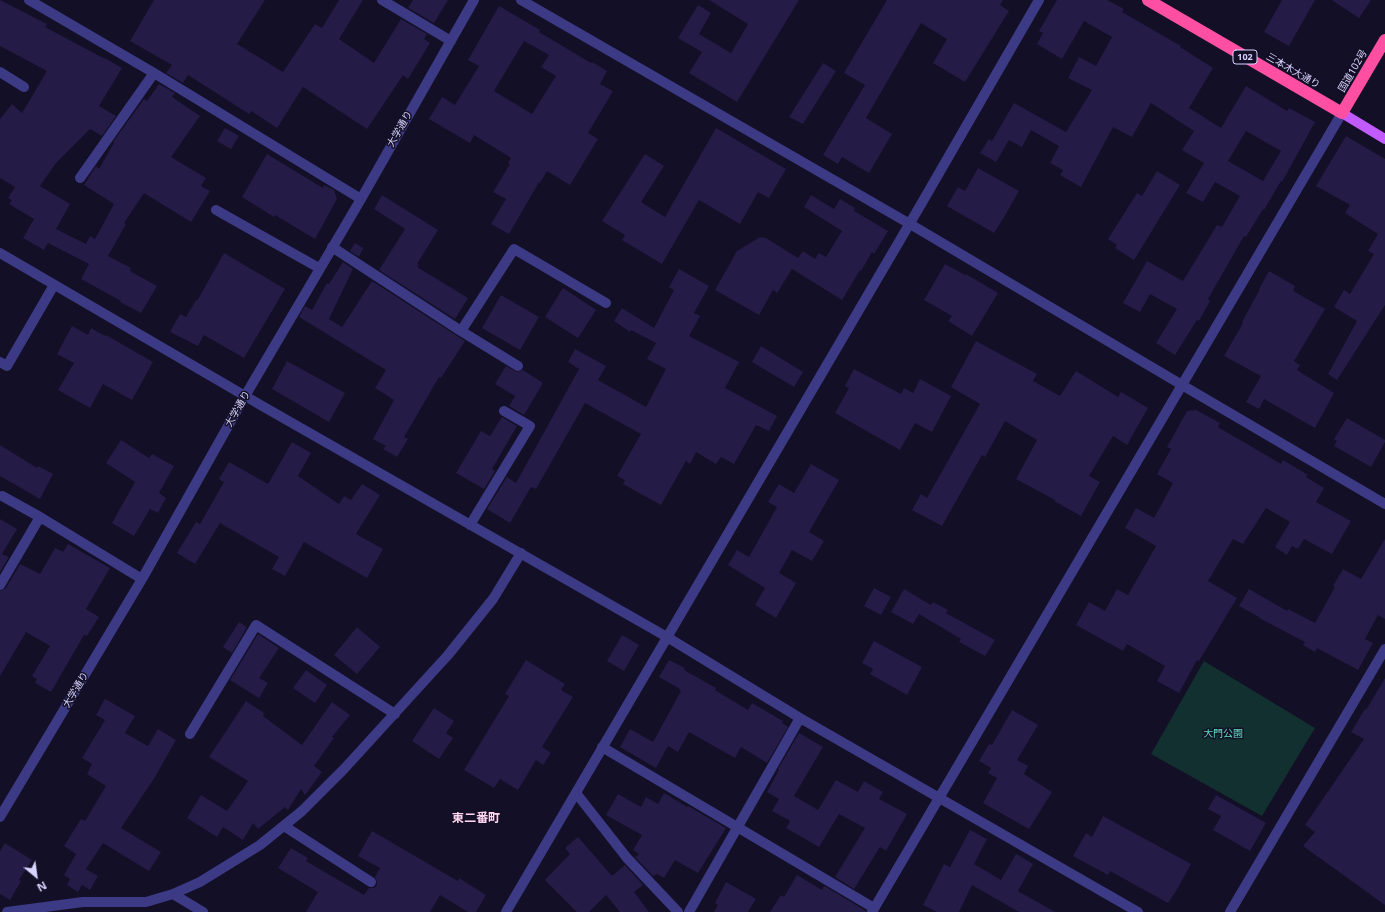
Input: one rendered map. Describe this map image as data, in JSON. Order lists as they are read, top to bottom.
{
  "streets": {
    "highway": ["102", "三本木大通り", "国道102号"],
    "street": ["大学通り"]
  },
  "crossings": [
    ["三本木大通り", "国道102号"]
  ],
  "districts": ["東二番町"],
  "parks": ["大門公園"],
  "north": "bottom right"
}
